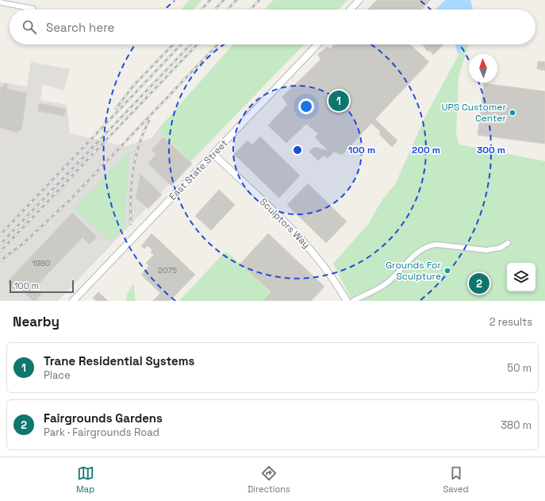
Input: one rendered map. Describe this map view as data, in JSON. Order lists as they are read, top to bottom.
{
  "streets": {
    "street": ["East State Street", "Sculptors Way"]
  },
  "crossings": [
    ["East State Street", "Sculptors Way"]
  ],
  "places": ["UPS Customer Center", "Grounds For Sculpture"],
  "house_numbers": ["1980", "2075"],
  "scale_bar": "100 m",
  "north": "top",
  "page": {
    "search": "Search here",
    "pins": ["1", "2"],
    "scale": "100 m",
    "heading": ["Nearby", "2 results"],
    "list": [
      {
        "mark": "1",
        "name": "Trane Residential Systems",
        "note": "Place",
        "value": "50 m"
      },
      {
        "mark": "2",
        "name": "Fairgrounds Gardens",
        "note": "Park · Fairgrounds Road",
        "value": "380 m"
      }
    ],
    "nav": ["Map", "Directions", "Saved"]
  },
  "rings": ["100 m", "200 m", "300 m"]
}
